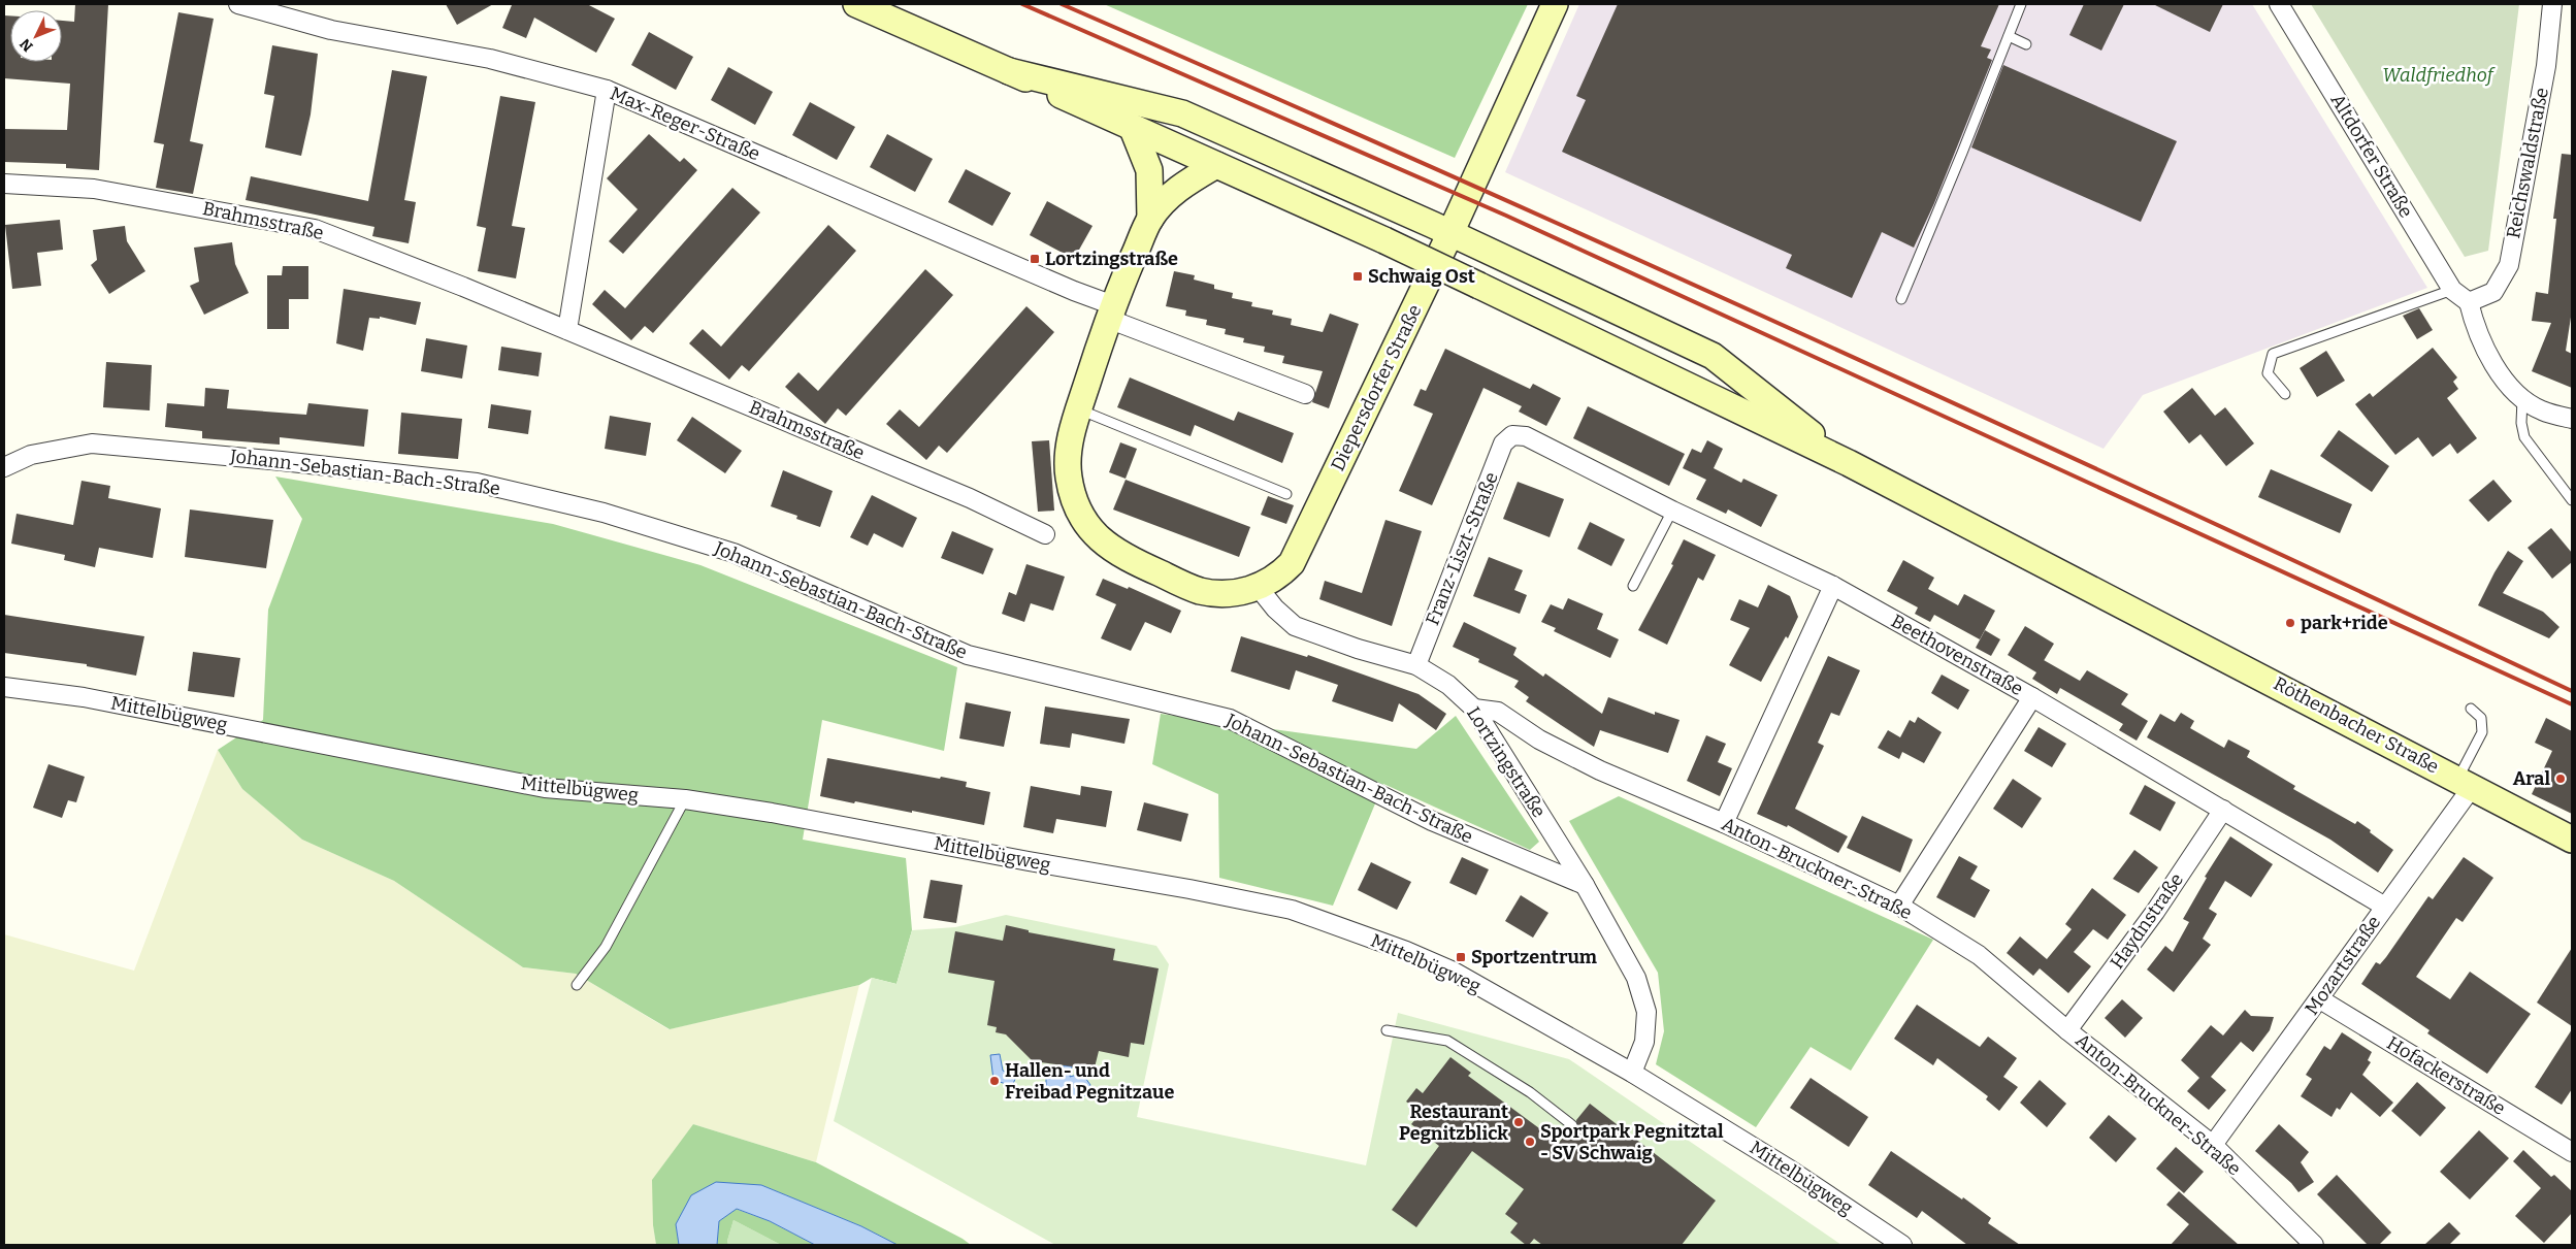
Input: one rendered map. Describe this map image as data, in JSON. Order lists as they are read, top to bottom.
{
  "streets": {
    "main road": ["Diepersdorfer Straße", "Röthenbacher Straße"],
    "street": [
      "Max-Reger-Straße",
      "Altdorfer Straße",
      "Reichswaldstraße",
      "Brahmsstraße",
      "Johann-Sebastian-Bach-Straße",
      "Franz-Liszt-Straße",
      "Beethovenstraße",
      "Mittelbügweg",
      "Lortzingstraße",
      "Anton-Bruckner-Straße",
      "Haydnstraße",
      "Mozartstraße",
      "Hofackerstraße"
    ]
  },
  "crossings": [
    ["Altdorfer Straße", "Reichswaldstraße"],
    ["Diepersdorfer Straße", "Lortzingstraße"],
    ["Johann-Sebastian-Bach-Straße", "Lortzingstraße"],
    ["Franz-Liszt-Straße", "Beethovenstraße"],
    ["Franz-Liszt-Straße", "Lortzingstraße"],
    ["Beethovenstraße", "Haydnstraße"],
    ["Beethovenstraße", "Mozartstraße"],
    ["Mittelbügweg", "Lortzingstraße"],
    ["Röthenbacher Straße", "Mozartstraße"],
    ["Lortzingstraße", "Anton-Bruckner-Straße"],
    ["Anton-Bruckner-Straße", "Haydnstraße"],
    ["Anton-Bruckner-Straße", "Mozartstraße"],
    ["Mozartstraße", "Hofackerstraße"]
  ],
  "parks": ["Waldfriedhof"],
  "places": {
    "transit": ["Lortzingstraße", "Schwaig Ost", "Sportzentrum"],
    "other": [
      "park+ride",
      "Aral",
      "Hallen- und Freibad Pegnitzaue",
      "Restaurant Pegnitzblick",
      "Sportpark Pegnitztal - SV Schwaig"
    ]
  },
  "north": "bottom left"
}
